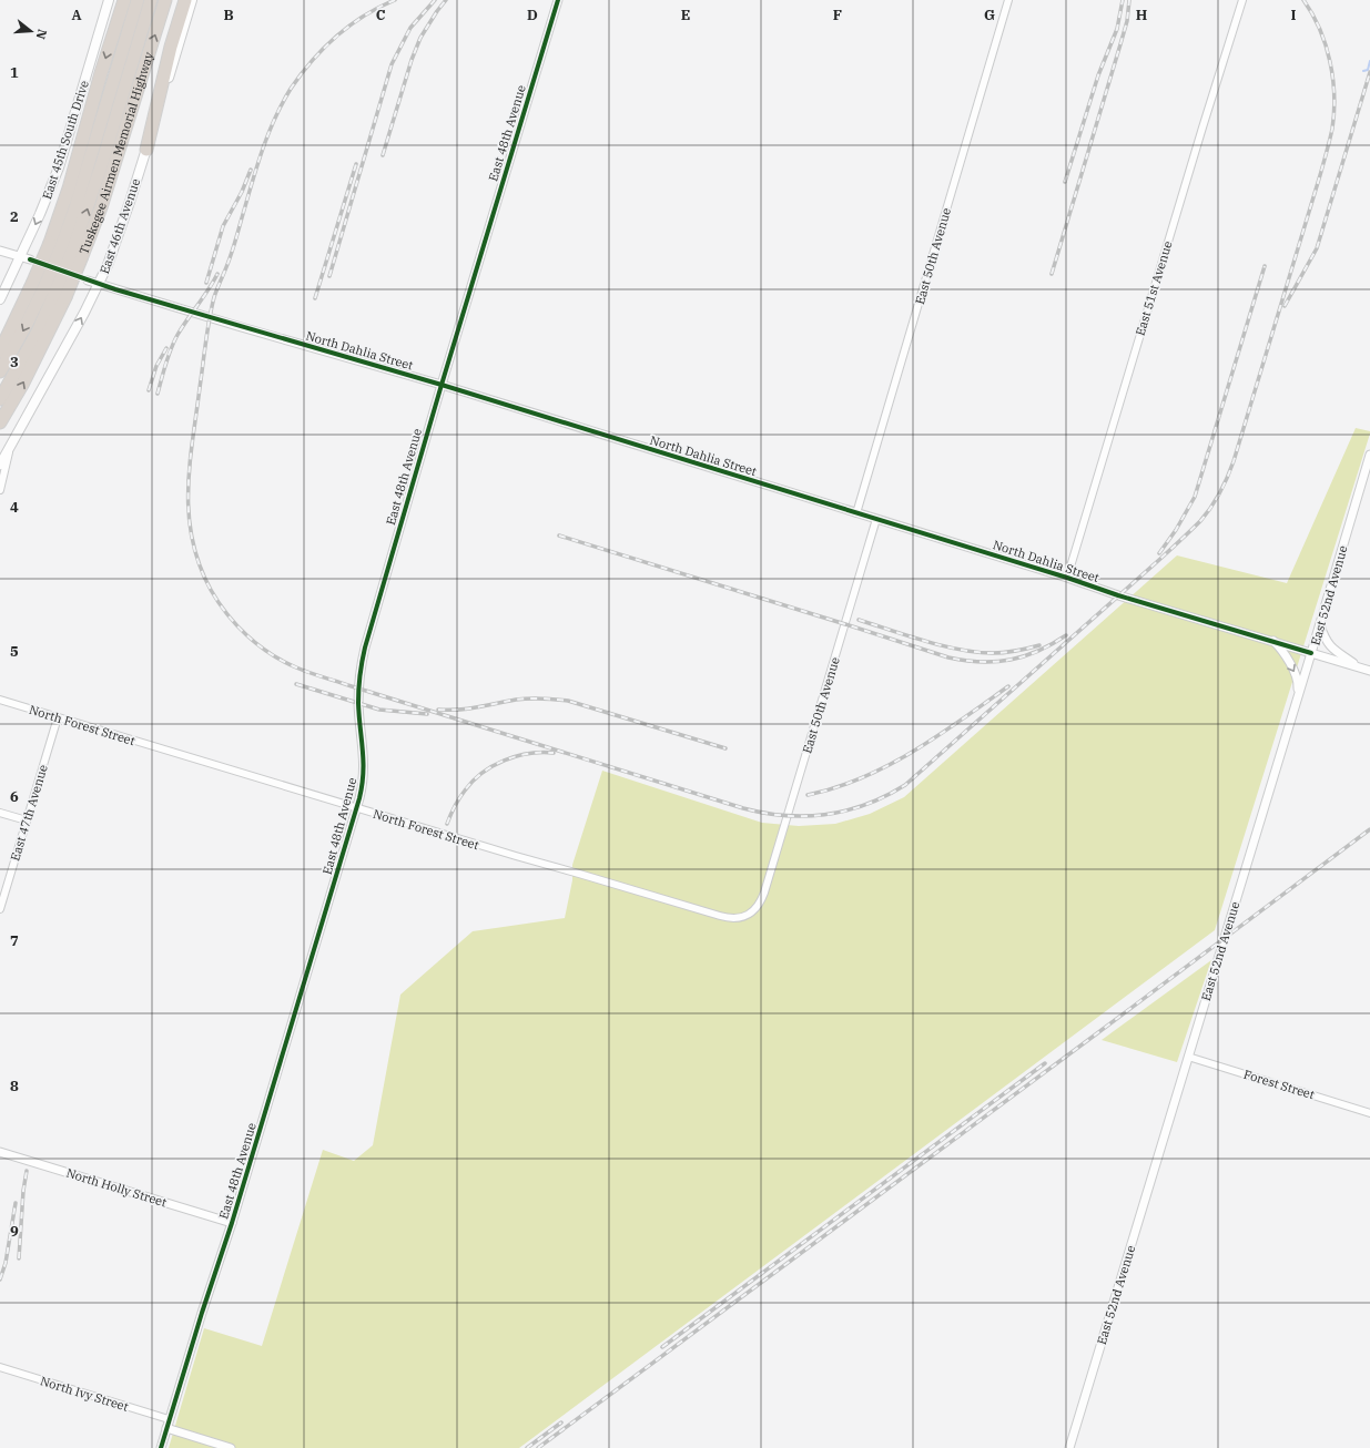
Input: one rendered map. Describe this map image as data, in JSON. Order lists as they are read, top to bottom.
{
  "streets": {
    "highway": ["Tuskegee Airmen Memorial Highway"],
    "main road": ["East 45th South Drive", "East 46th Avenue"],
    "street": [
      "East 48th Avenue",
      "East 50th Avenue",
      "East 51st Avenue",
      "North Dahlia Street",
      "East 52nd Avenue",
      "North Forest Street",
      "East 47th Avenue",
      "Forest Street",
      "North Holly Street",
      "North Ivy Street"
    ]
  },
  "crossings": [
    ["East 48th Avenue", "North Dahlia Street"],
    ["East 48th Avenue", "North Forest Street"],
    ["East 48th Avenue", "North Holly Street"],
    ["East 48th Avenue", "North Ivy Street"],
    ["East 46th Avenue", "North Dahlia Street"],
    ["East 50th Avenue", "North Dahlia Street"],
    ["East 50th Avenue", "North Forest Street"],
    ["East 51st Avenue", "North Dahlia Street"],
    ["North Dahlia Street", "East 52nd Avenue"],
    ["East 52nd Avenue", "Forest Street"],
    ["North Forest Street", "East 47th Avenue"]
  ],
  "one_way": ["East 45th South Drive", "East 46th Avenue"],
  "north": "right",
  "grid": {
    "columns": [
      "A",
      "B",
      "C",
      "D",
      "E",
      "F",
      "G",
      "H",
      "I"
    ],
    "rows": [
      "1",
      "2",
      "3",
      "4",
      "5",
      "6",
      "7",
      "8",
      "9"
    ]
  }
}
